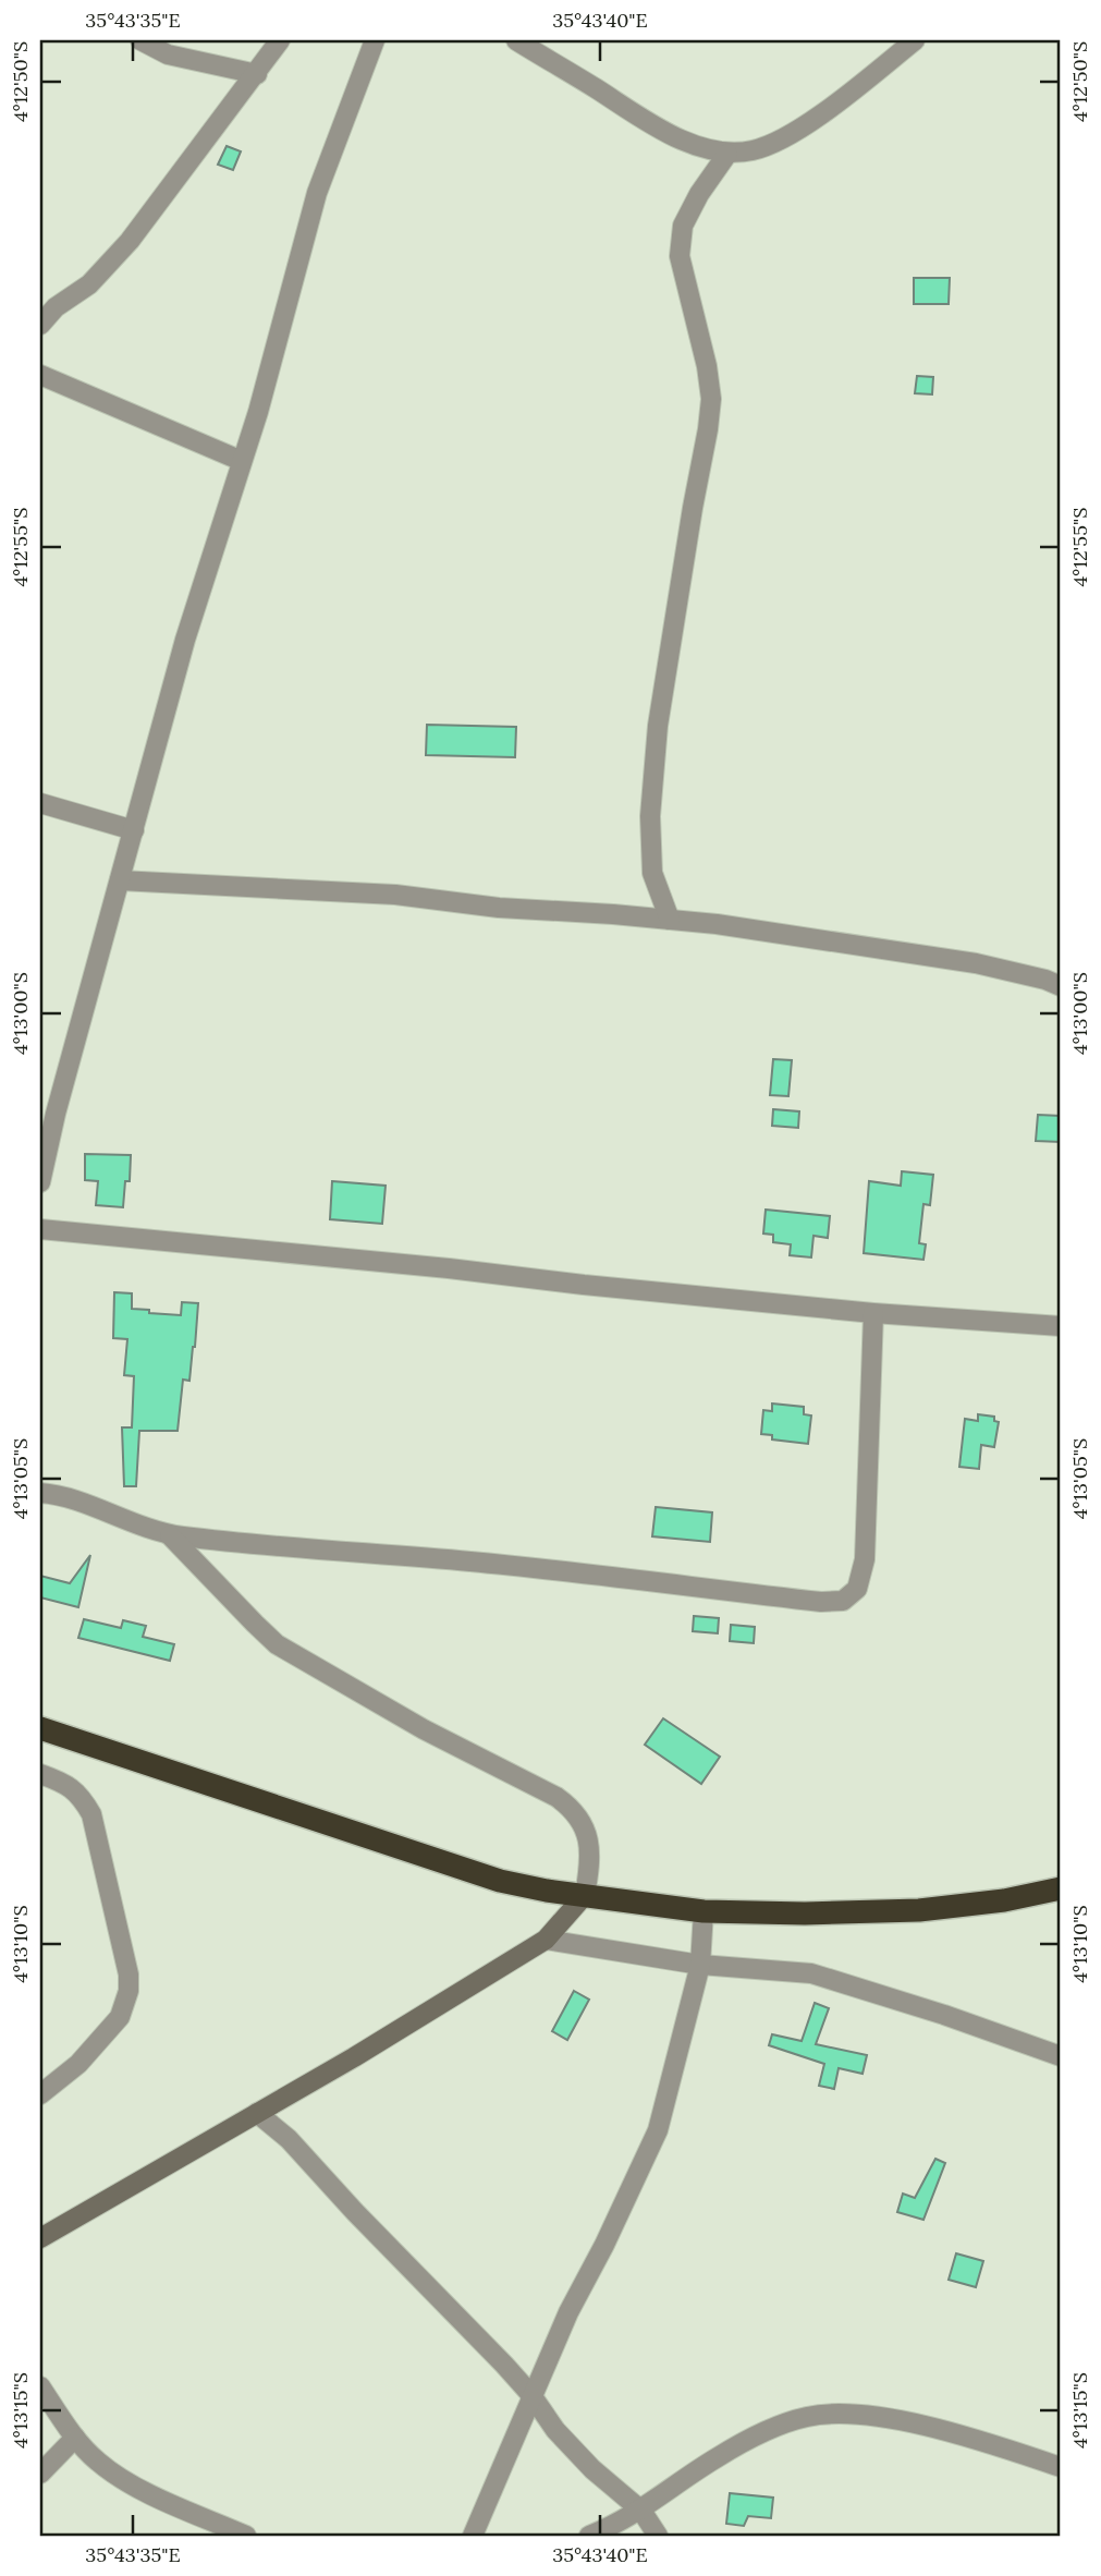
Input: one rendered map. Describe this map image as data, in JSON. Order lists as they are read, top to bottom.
{
  "coordinates": [
    "35°43'35\"E",
    "35°43'40\"E",
    "4°12'50\"S",
    "4°12'55\"S",
    "4°13'00\"S",
    "4°13'05\"S",
    "4°13'10\"S",
    "4°13'15\"S"
  ]
}
